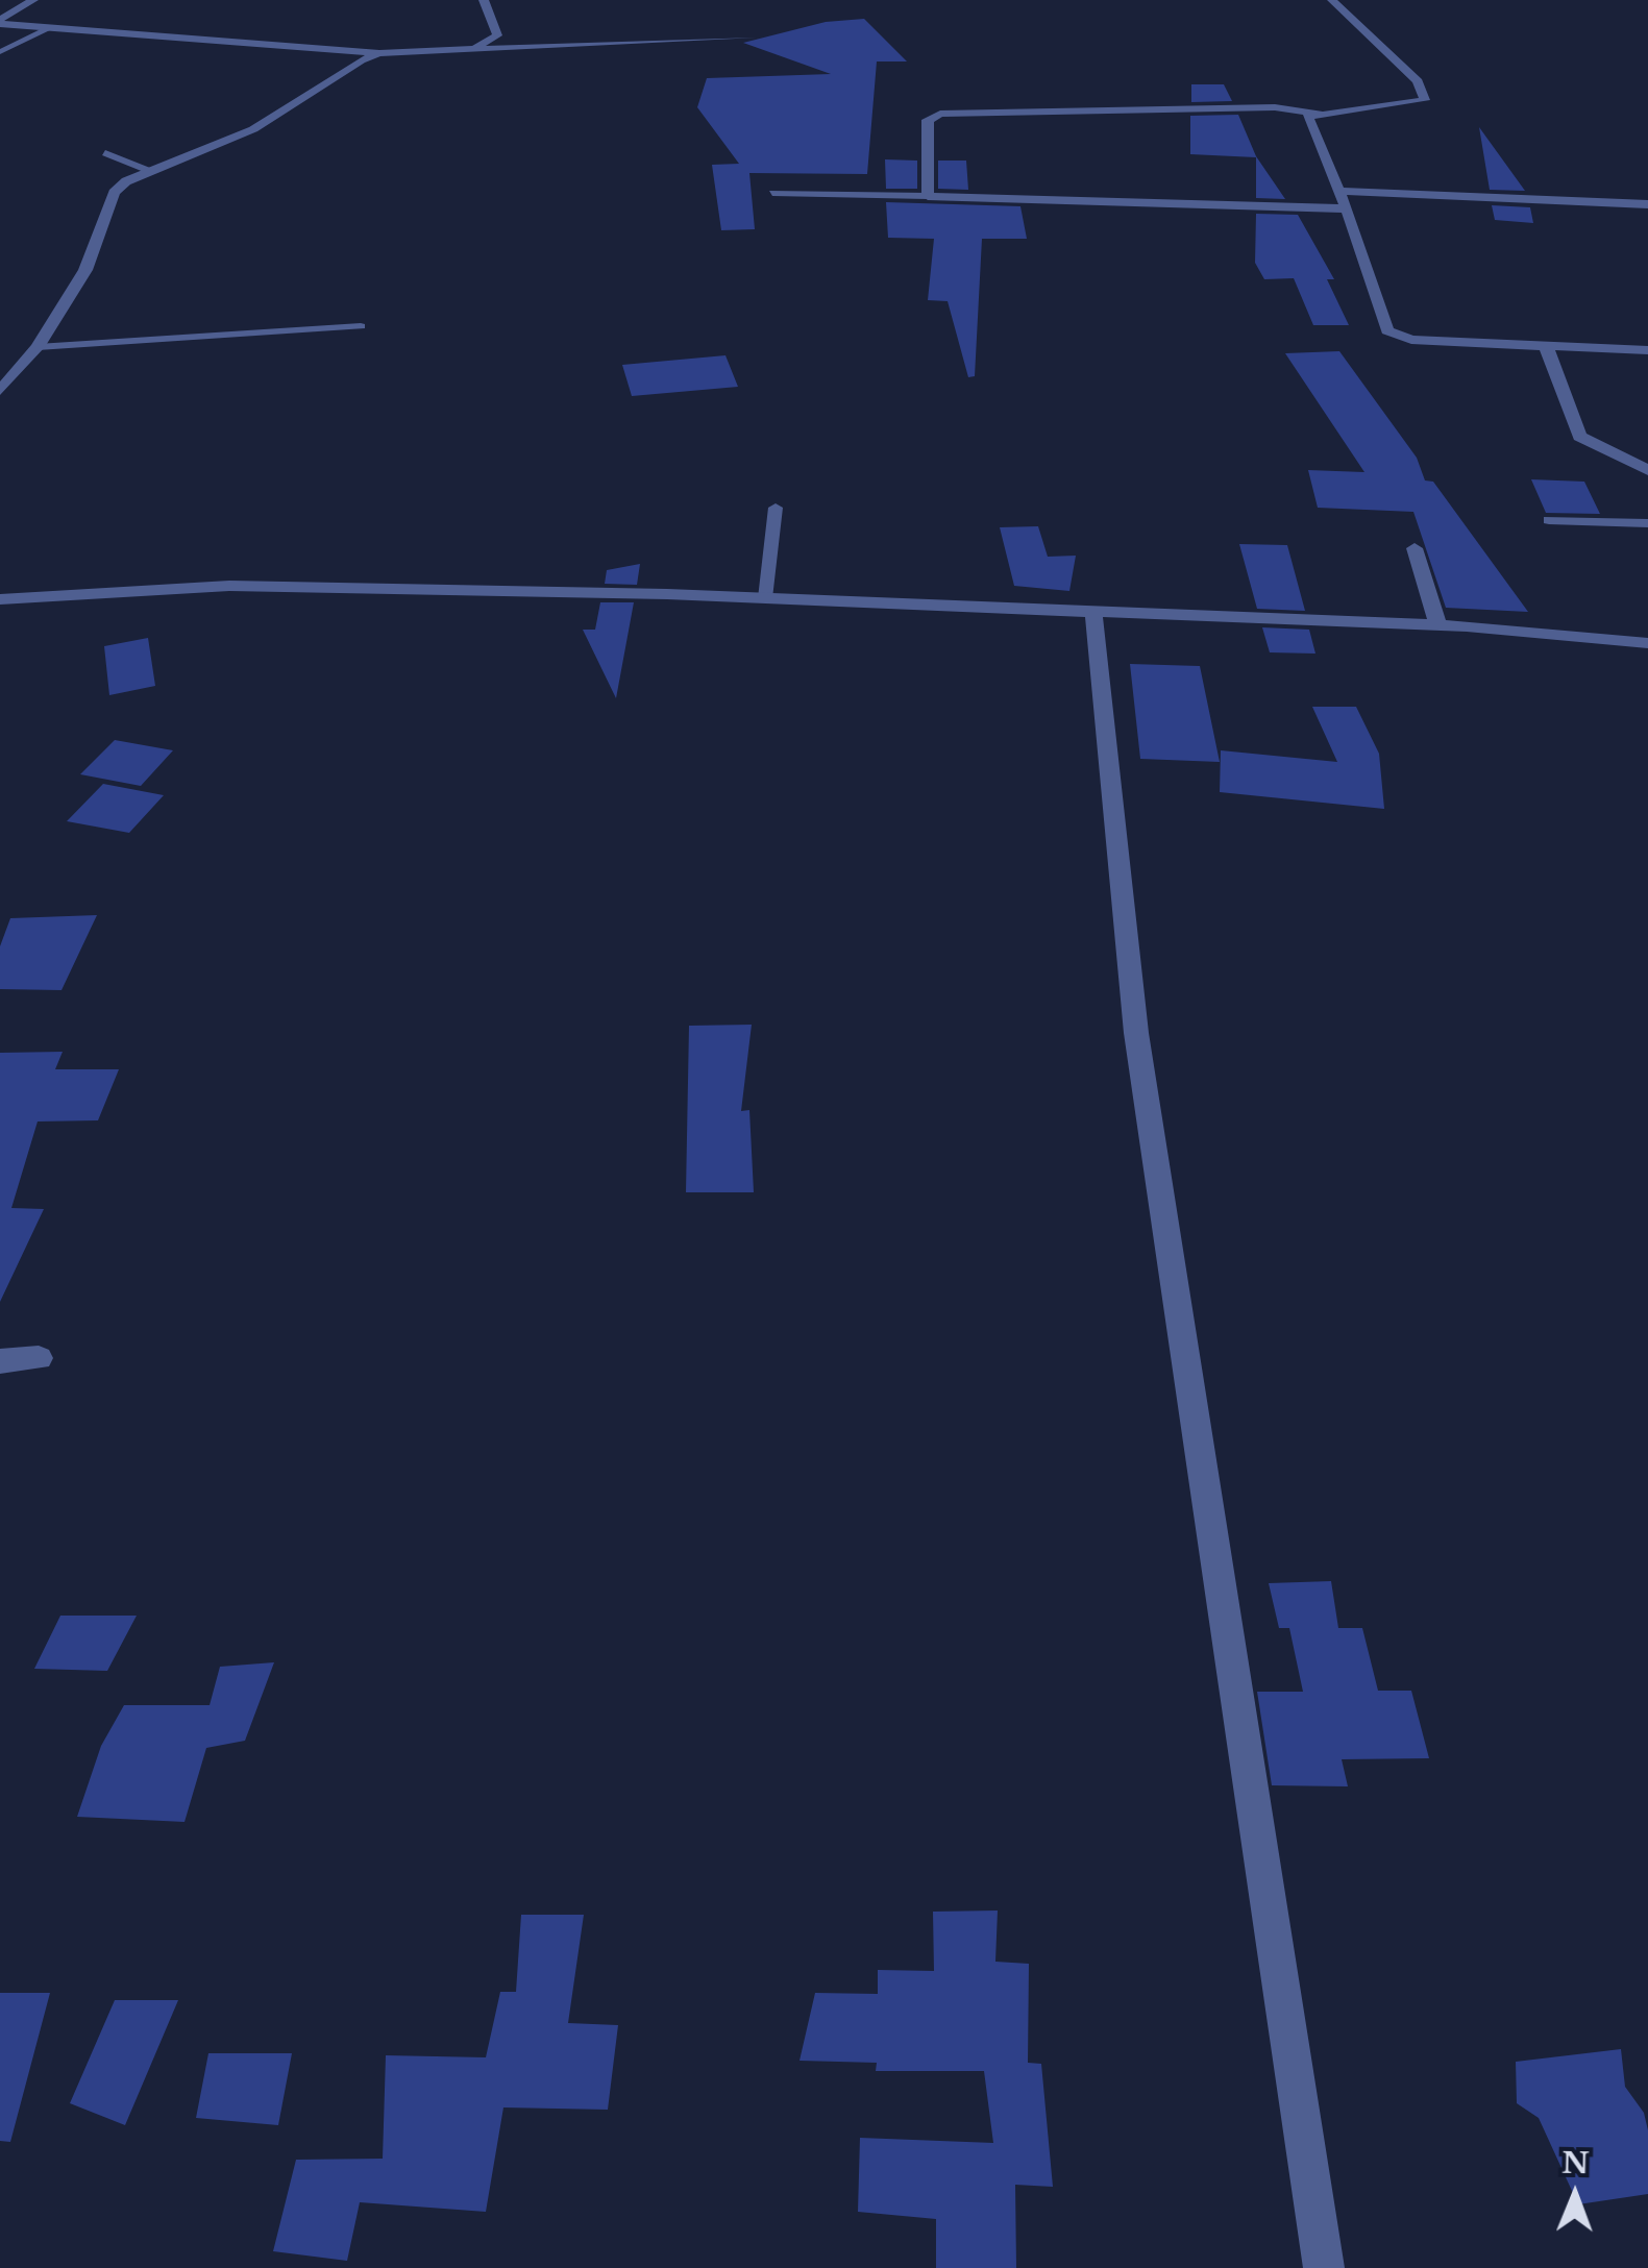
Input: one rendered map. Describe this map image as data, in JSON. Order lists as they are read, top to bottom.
{
  "north": "top"
}
